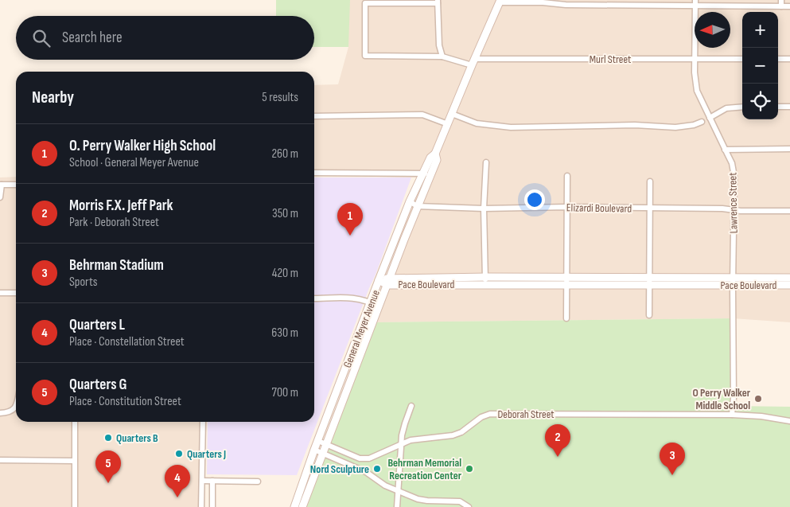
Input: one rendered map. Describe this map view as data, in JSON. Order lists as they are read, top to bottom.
{
  "streets": {
    "main road": ["Pace Boulevard", "General Meyer Avenue"],
    "street": [
      "Murl Street",
      "Lawrence Street",
      "Elizardi Boulevard",
      "Deborah Street"
    ]
  },
  "crossings": [
    ["Murl Street", "Lawrence Street"],
    ["Murl Street", "General Meyer Avenue"],
    ["Lawrence Street", "Elizardi Boulevard"],
    ["Lawrence Street", "Pace Boulevard"],
    ["Lawrence Street", "Deborah Street"],
    ["Elizardi Boulevard", "General Meyer Avenue"],
    ["Pace Boulevard", "General Meyer Avenue"],
    ["General Meyer Avenue", "Deborah Street"]
  ],
  "places": [
    "O Perry Walker Middle School",
    "Quarters B",
    "Quarters J",
    "Nord Sculpture",
    "Behrman Memorial Recreation Center"
  ],
  "north": "left",
  "page": {
    "map_buttons": ["+", "−"],
    "search": "Search here",
    "heading": ["Nearby", "5 results"],
    "list": [
      {
        "mark": "1",
        "name": "O. Perry Walker High School",
        "note": "School · General Meyer Avenue",
        "value": "260 m"
      },
      {
        "mark": "2",
        "name": "Morris F.X. Jeff Park",
        "note": "Park · Deborah Street",
        "value": "350 m"
      },
      {
        "mark": "3",
        "name": "Behrman Stadium",
        "note": "Sports",
        "value": "420 m"
      },
      {
        "mark": "4",
        "name": "Quarters L",
        "note": "Place · Constellation Street",
        "value": "630 m"
      },
      {
        "mark": "5",
        "name": "Quarters G",
        "note": "Place · Constitution Street",
        "value": "700 m"
      }
    ],
    "pins": [
      "1",
      "2",
      "3",
      "5",
      "4"
    ]
  }
}
